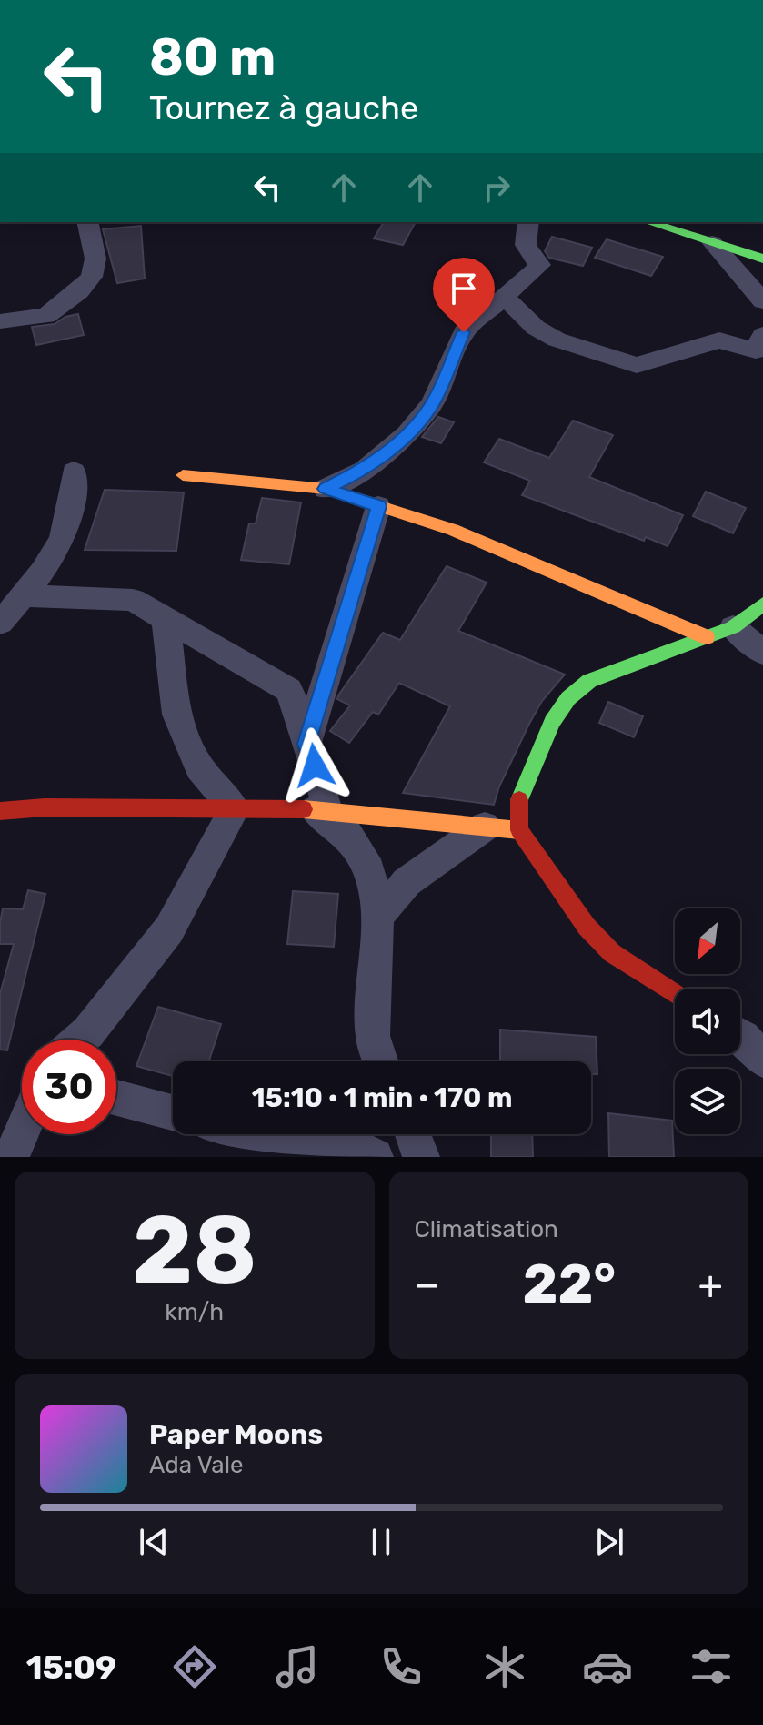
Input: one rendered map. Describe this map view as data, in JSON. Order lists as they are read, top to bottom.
{
  "north": "bottom left",
  "page": {
    "turn": ["80 m", "Tournez à gauche"],
    "limit": "30",
    "trip": "15:10 · 1 min · 170 m",
    "tile": [
      ["28", "km/h"],
      "Climatisation"
    ],
    "heat": ["−", "22°", "+"],
    "song": ["Paper Moons", "Ada Vale"],
    "tabs": "15:09"
  }
}
